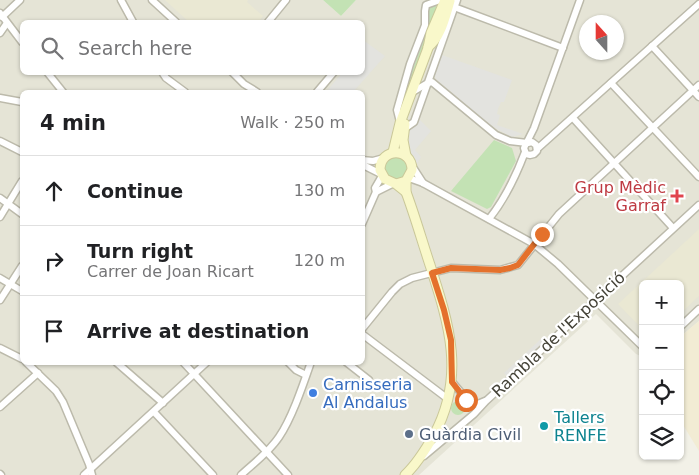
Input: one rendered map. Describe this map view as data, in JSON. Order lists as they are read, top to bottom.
{
  "streets": {
    "street": ["Rambla de l'Exposició"]
  },
  "places": {
    "health": ["Grup Mèdic Garraf"],
    "other": ["Carnisseria Al Andalus", "Tallers RENFE", "Guàrdia Civil"]
  },
  "north": "top",
  "page": {
    "search": "Search here",
    "heading": ["4 min", "Walk · 250 m"],
    "list": [
      ["Continue", "130 m"],
      ["Turn right", "Carrer de Joan Ricart", "120 m"],
      "Arrive at destination"
    ],
    "map_buttons": ["+", "−"]
  }
}
